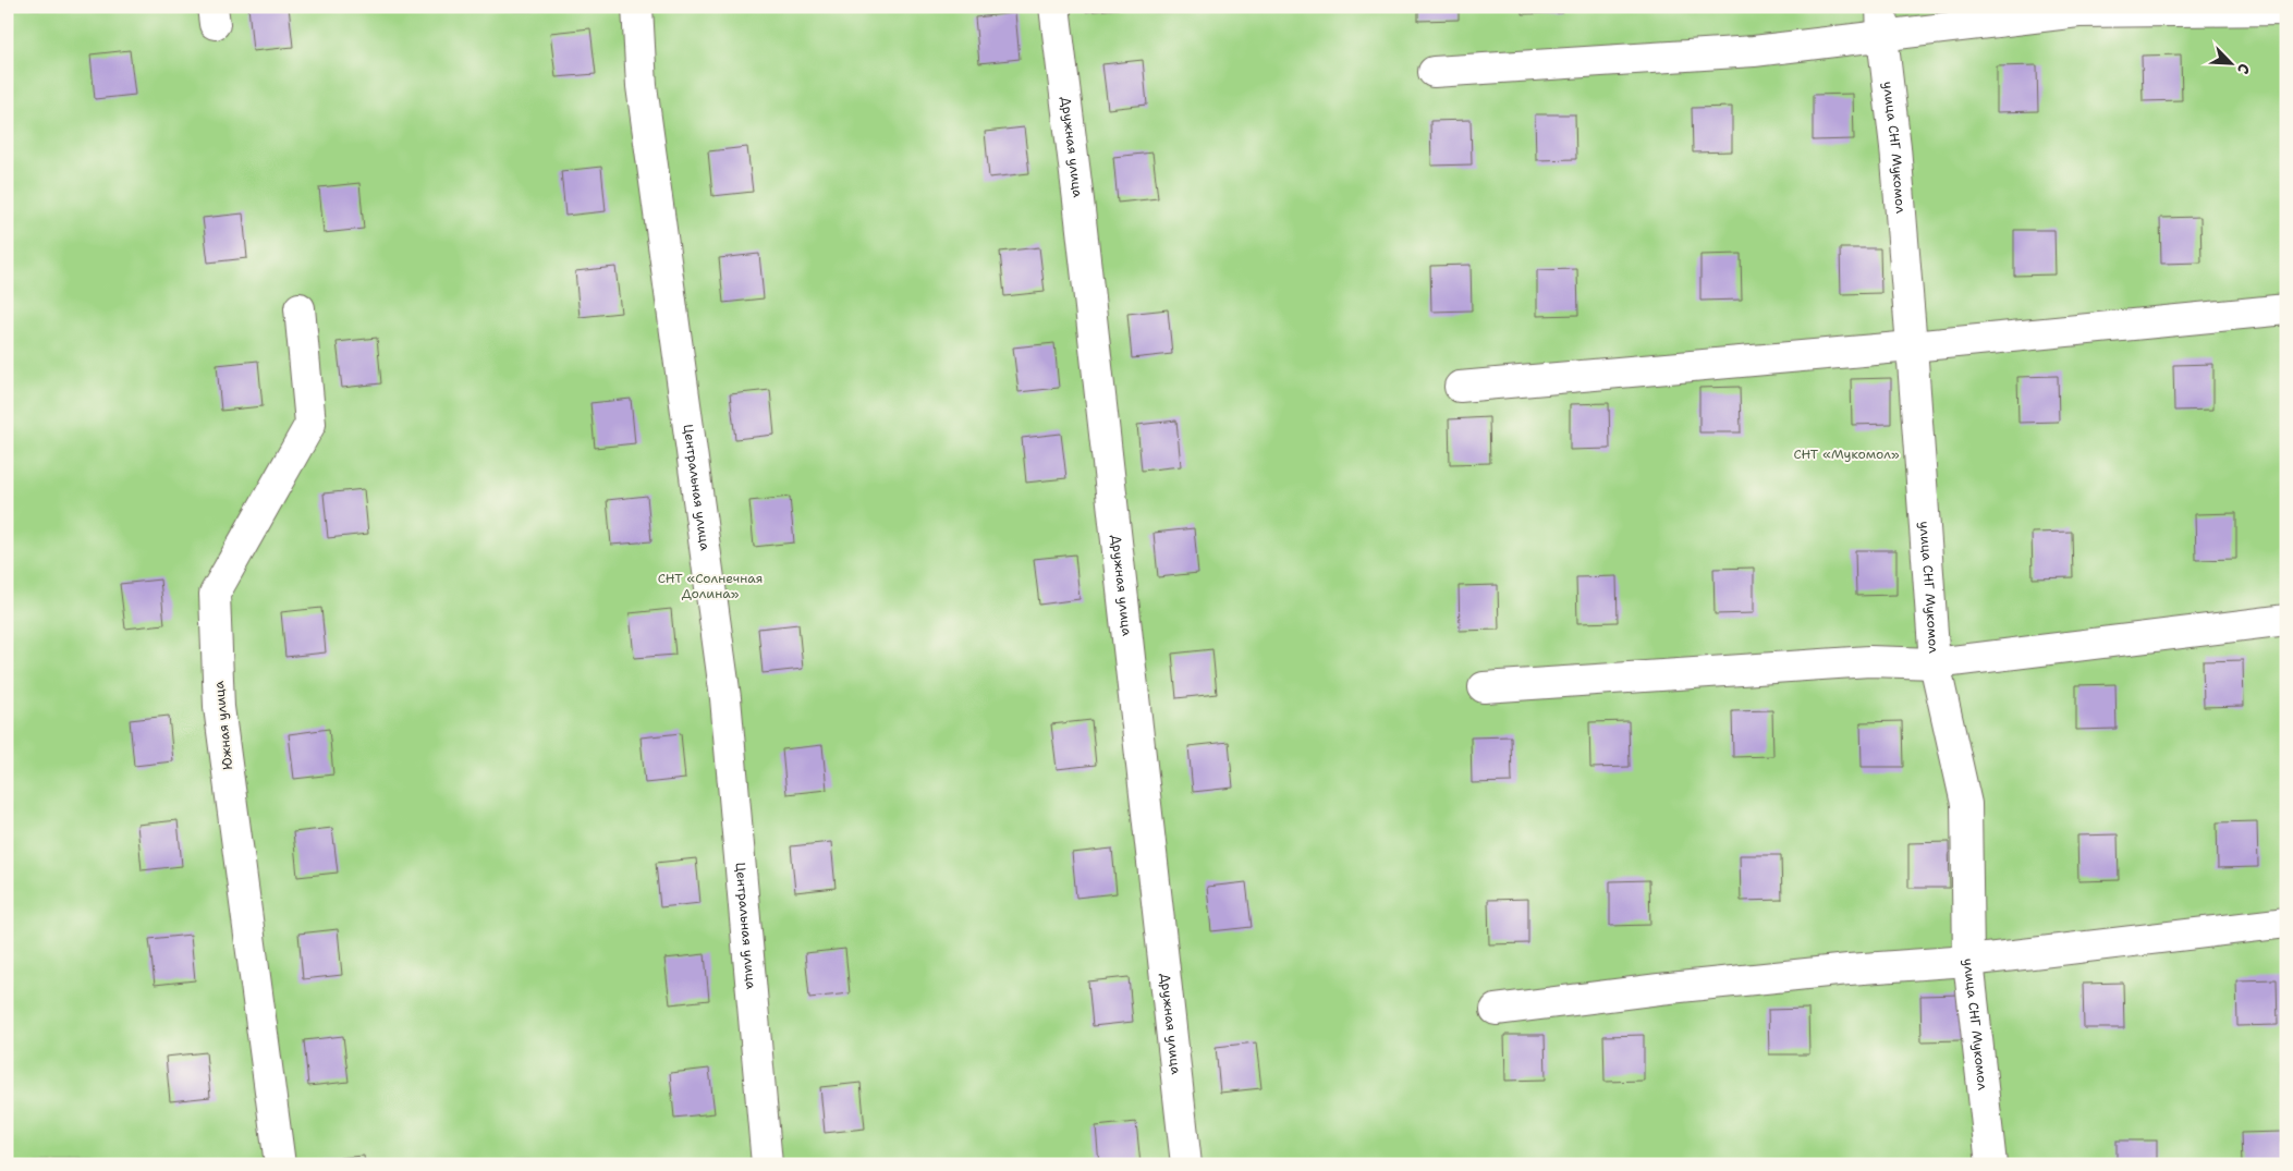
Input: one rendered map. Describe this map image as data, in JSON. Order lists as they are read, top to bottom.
{
  "streets": {
    "street": [
      "Дружная улица",
      "улица СНГ Мукомол",
      "Центральная улица",
      "Южная улица"
    ]
  },
  "parks": ["СНТ «Мукомол»", "СНТ «Солнечная Долина»"],
  "north": "bottom right"
}
